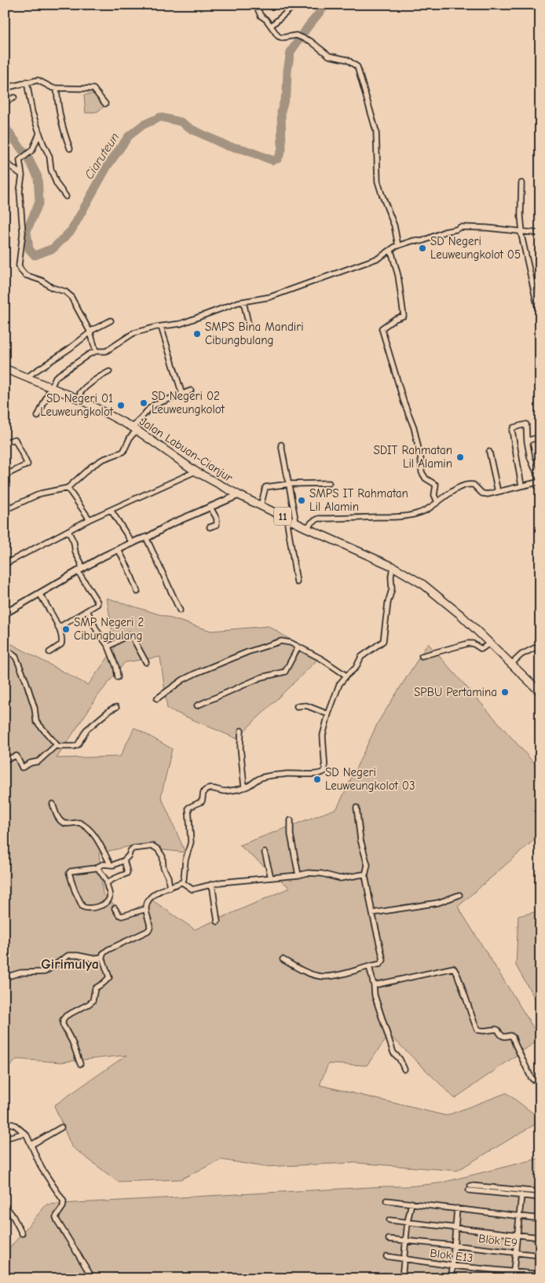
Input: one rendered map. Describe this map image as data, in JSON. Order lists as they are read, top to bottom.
{
  "streets": {
    "highway": ["Jalan Labuan-Cianjur", "11"],
    "street": ["Blok E9", "Blok E13"]
  },
  "districts": ["Girimulya"],
  "water": ["Ciaruteun"],
  "places": [
    "SD Negeri Leuweungkolot 05",
    "SMPS Bina Mandiri Cibungbulang",
    "SD Negeri 02 Leuweungkolot",
    "SD Negeri 01 Leuweungkolot",
    "SDIT Rahmatan Lil Alamin",
    "SMPS IT Rahmatan Lil Alamin",
    "SMP Negeri 2 Cibungbulang",
    "SPBU Pertamina",
    "SD Negeri Leuweungkolot 03"
  ]
}
